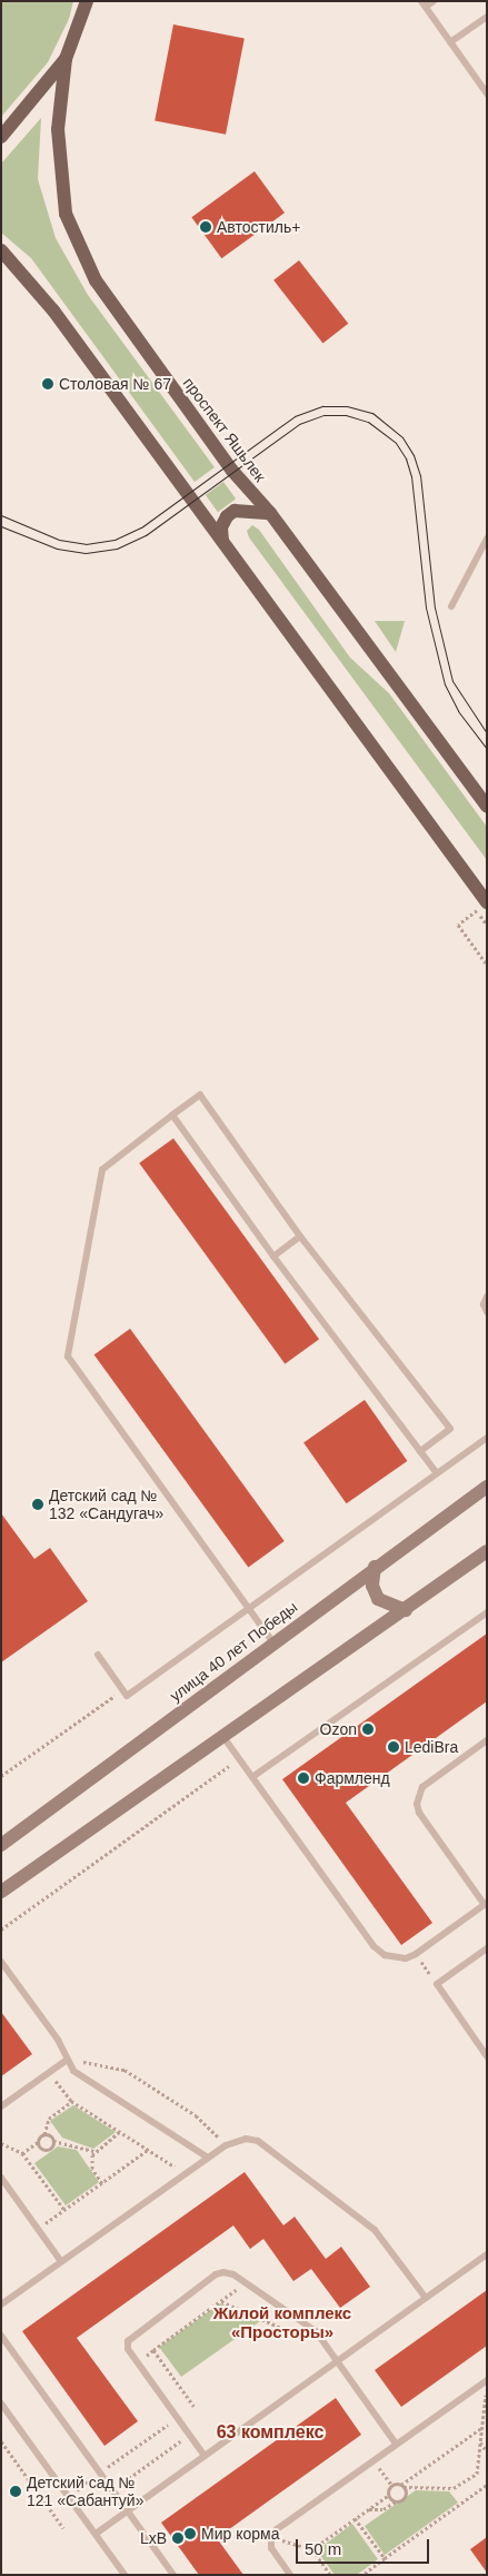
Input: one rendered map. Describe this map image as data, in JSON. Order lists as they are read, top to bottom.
{
  "streets": {
    "main road": ["проспект Яшьлек"],
    "street": ["улица 40 лет Победы"]
  },
  "districts": ["Жилой комплекс «Просторы»", "63 комплекс"],
  "places": [
    "Автостиль+",
    "Столовая № 67",
    "Детский сад № 132 «Сандугач»",
    "Ozon",
    "LediBra",
    "Фармленд",
    "Детский сад № 121 «Сабантуй»",
    "Мир корма",
    "LxB"
  ],
  "scale_bar": "50 m"
}
